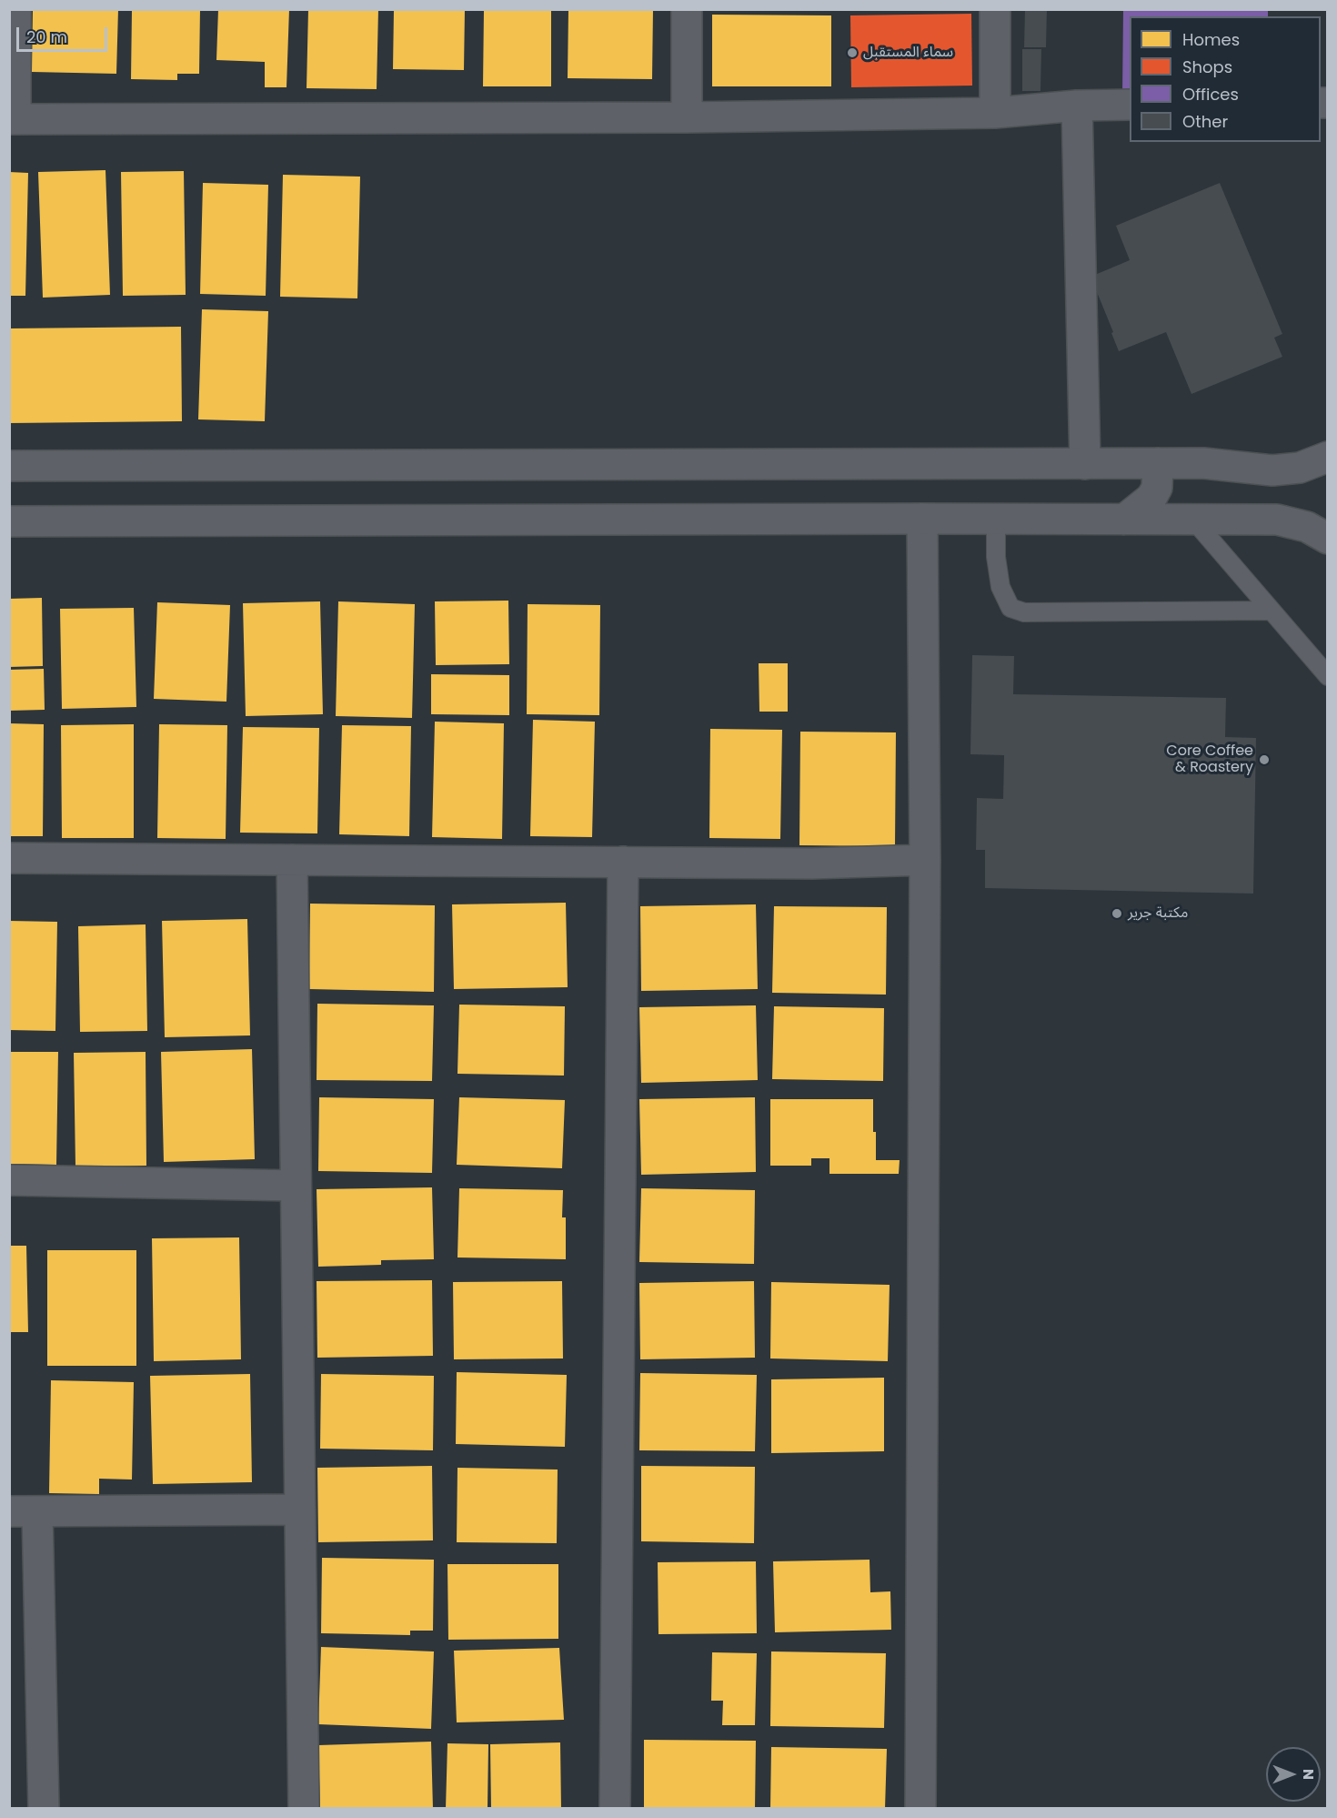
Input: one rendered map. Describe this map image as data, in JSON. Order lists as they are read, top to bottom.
{
  "places": ["سماء المستقبل", "Core Coffee & Roastery", "مكتبة جرير"],
  "legend": [
    "Homes",
    "Shops",
    "Offices",
    "Other"
  ],
  "scale_bar": "20 m",
  "north": "right"
}
